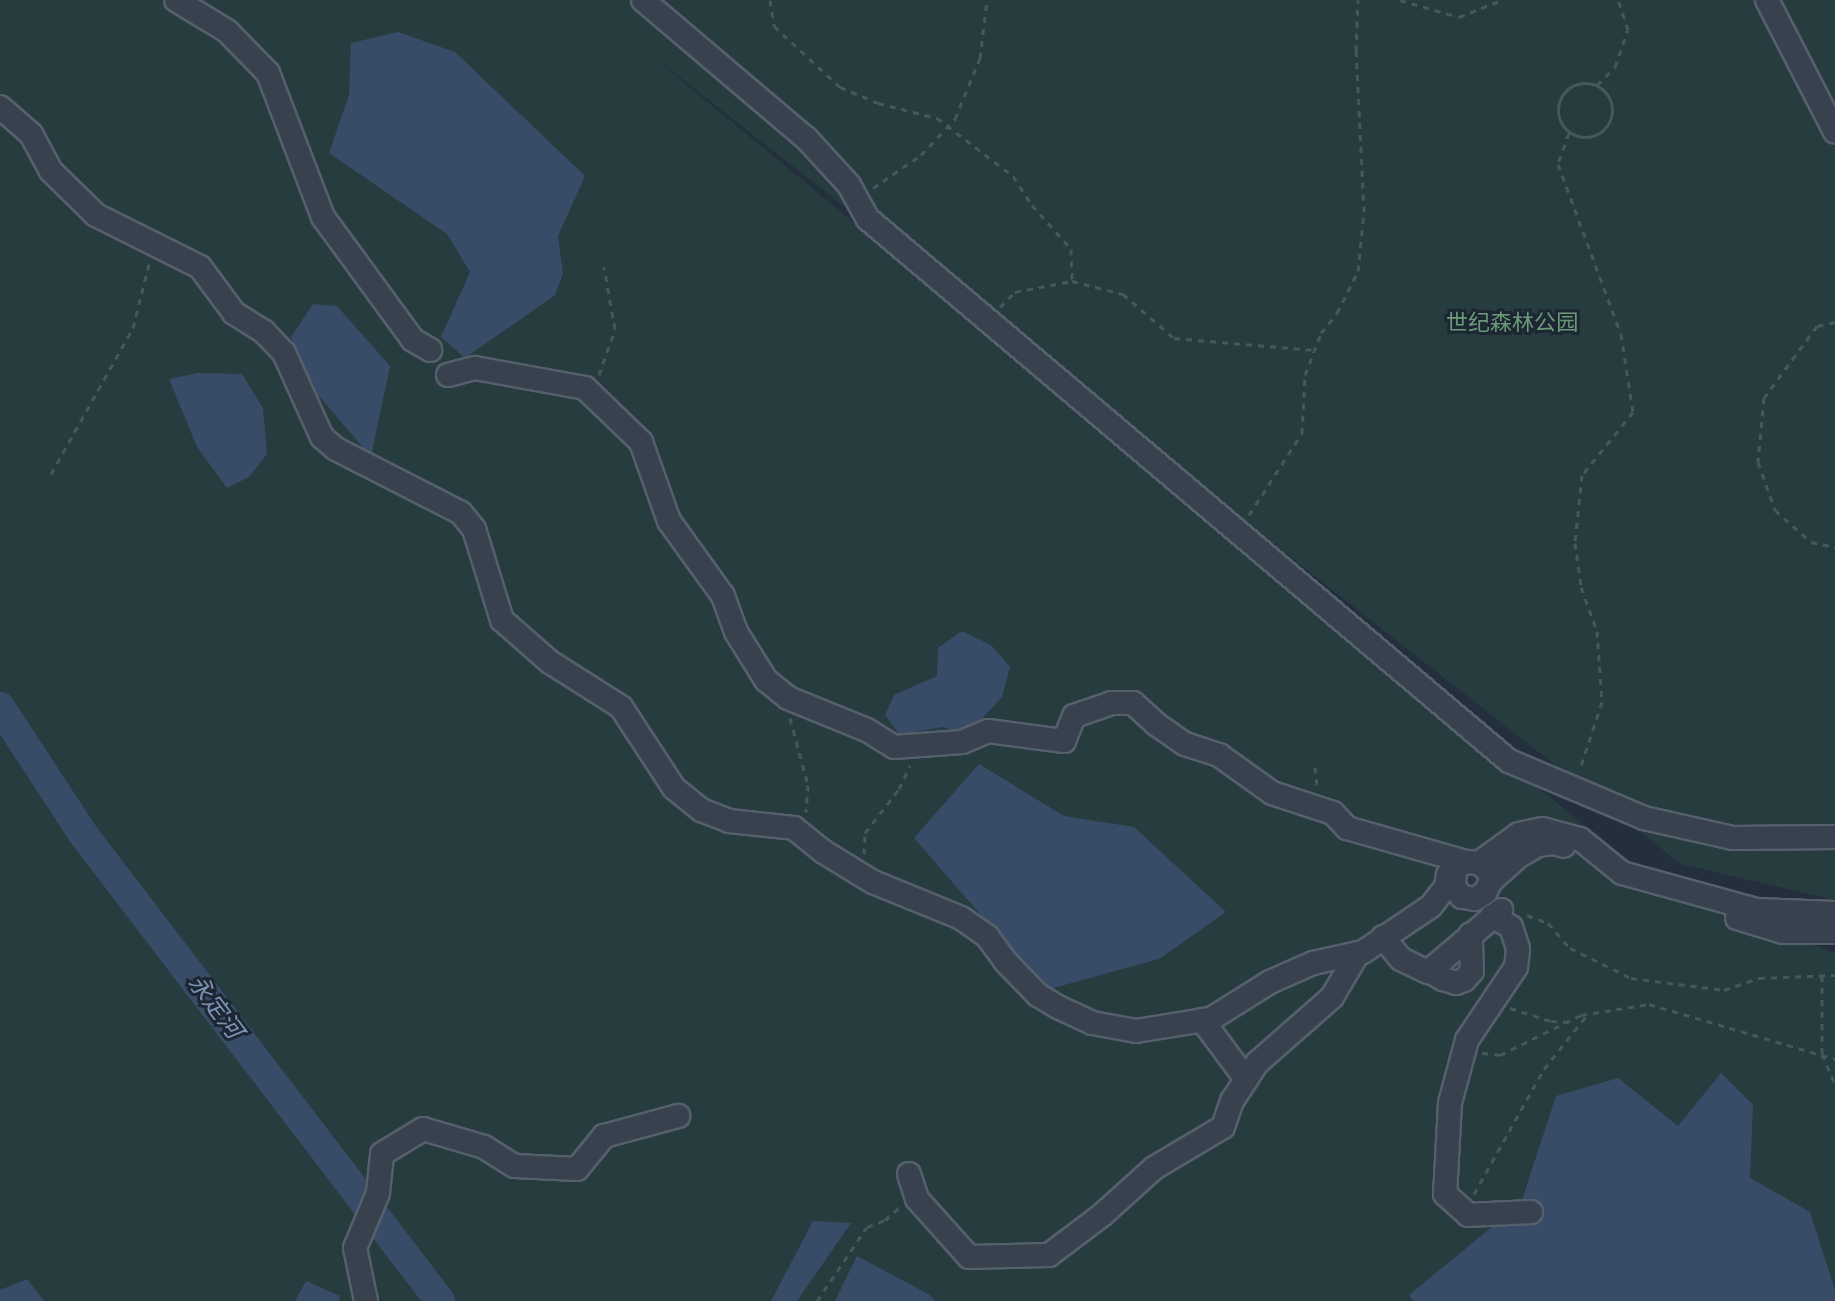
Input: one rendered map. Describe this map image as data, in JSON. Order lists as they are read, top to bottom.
{
  "water": ["永定河"],
  "parks": ["世纪森林公园"]
}
